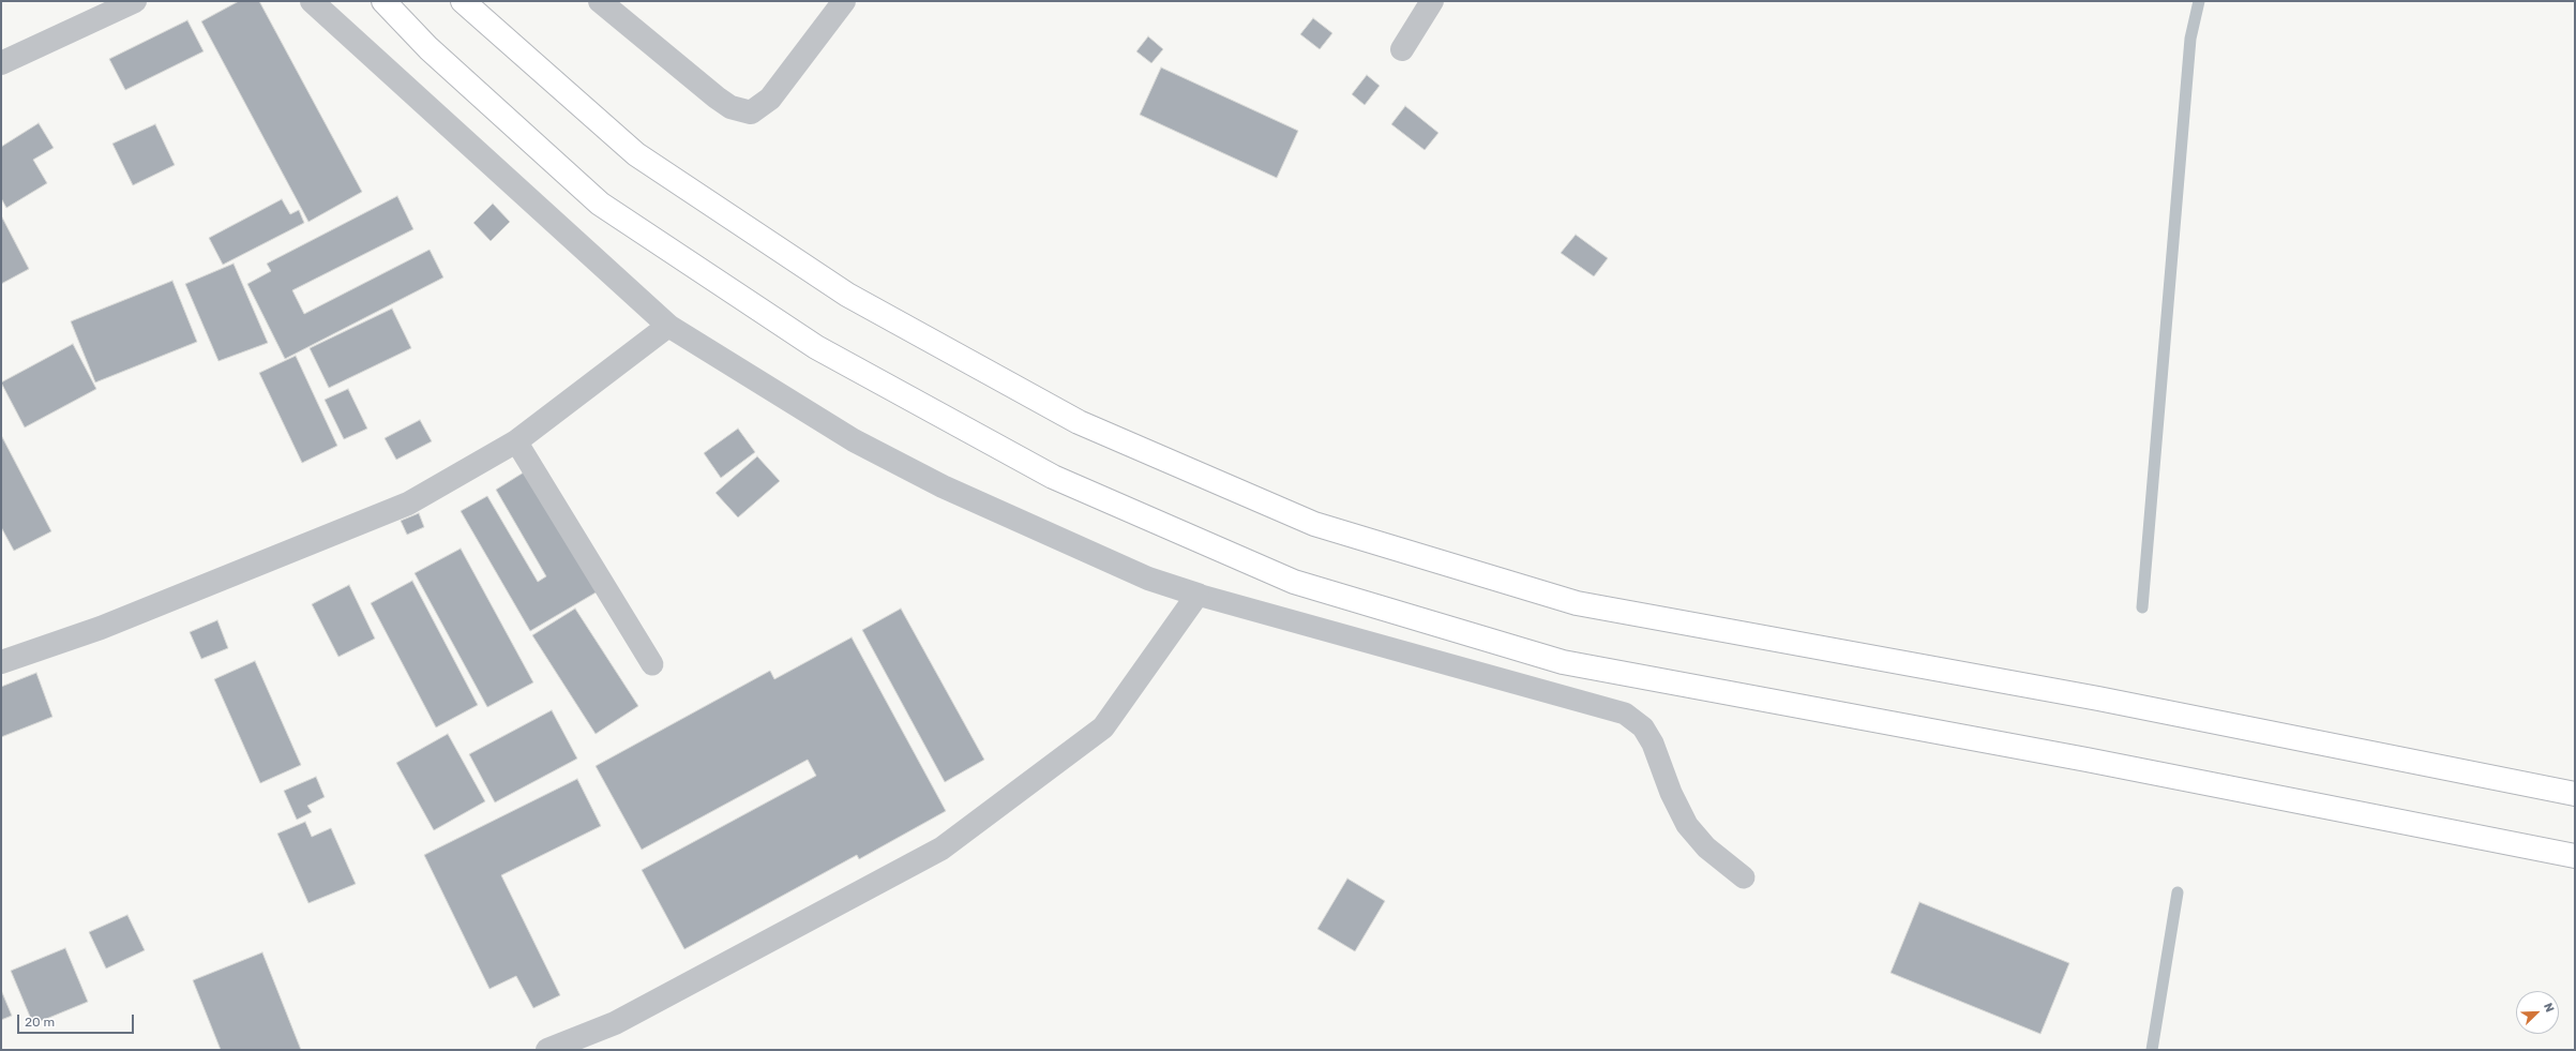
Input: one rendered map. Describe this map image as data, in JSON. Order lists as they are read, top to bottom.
{
  "scale_bar": "20 m",
  "north": "top right"
}
